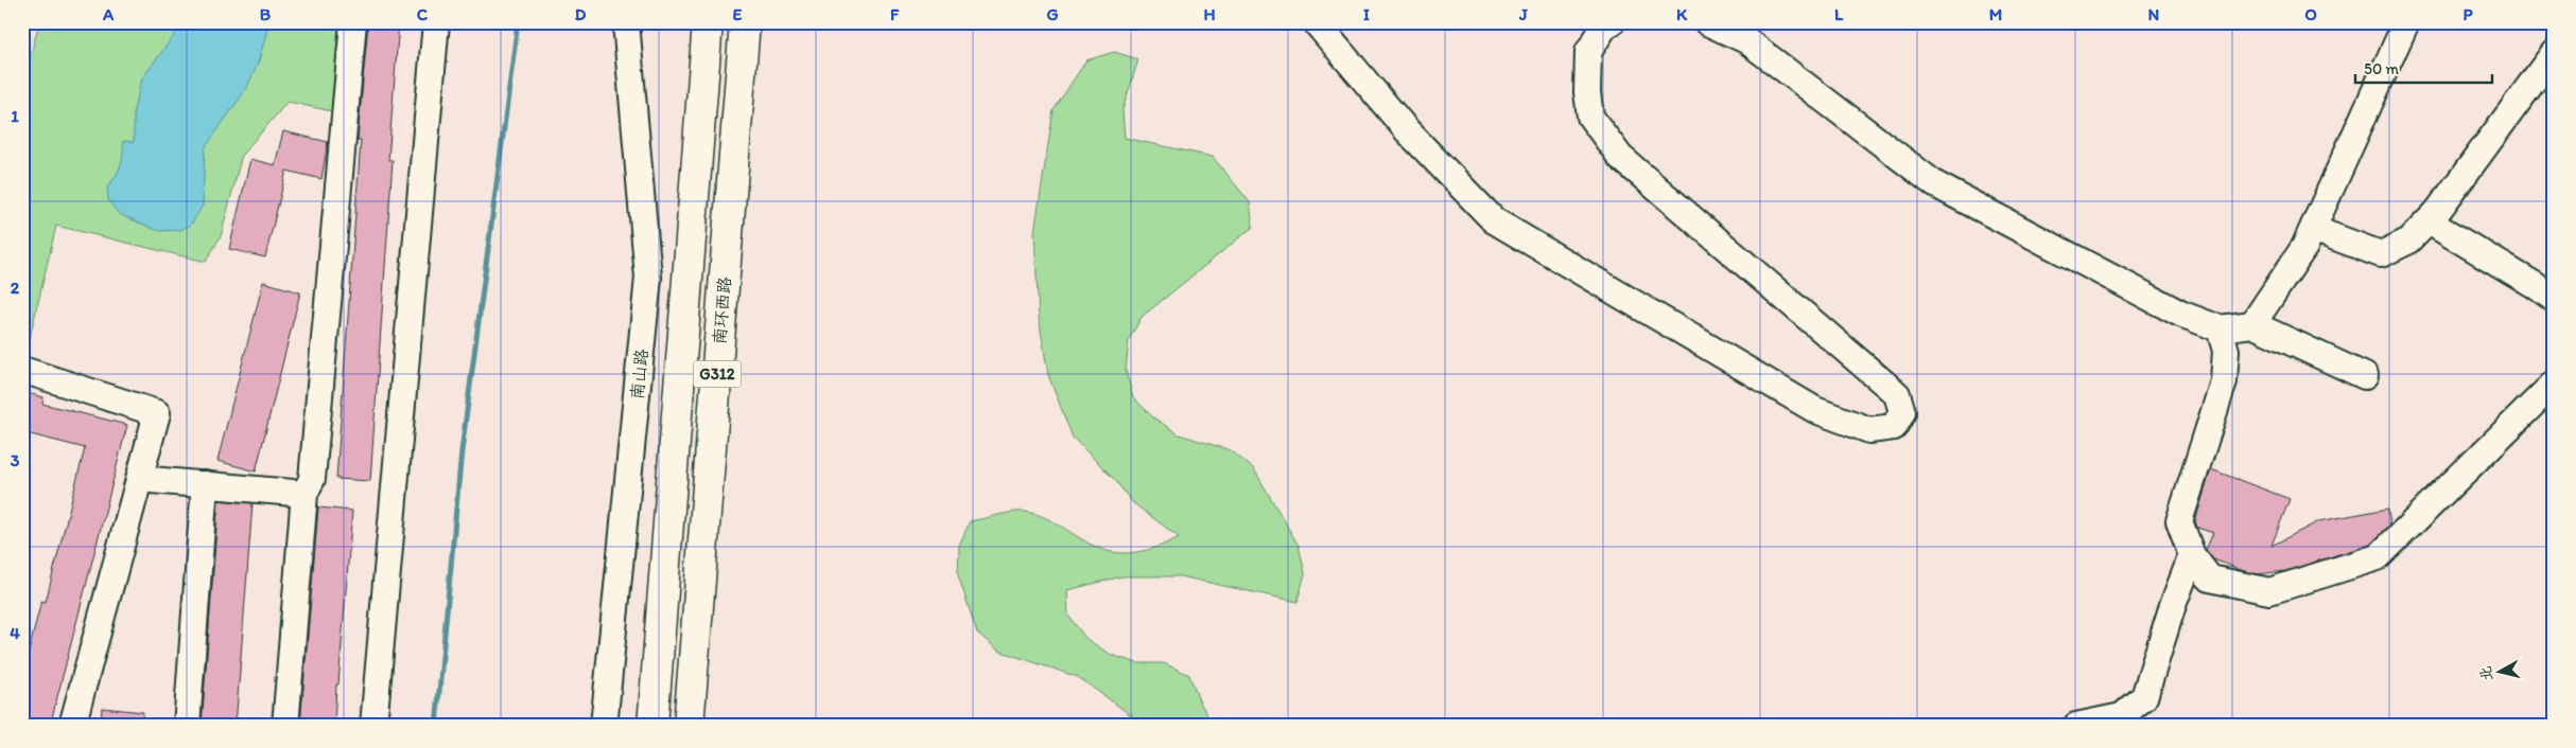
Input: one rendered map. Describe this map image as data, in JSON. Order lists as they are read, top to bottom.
{
  "streets": {
    "highway": ["南环西路", "G312"],
    "street": ["南山路"]
  },
  "scale_bar": "50 m",
  "north": "left",
  "grid": {
    "columns": [
      "A",
      "B",
      "C",
      "D",
      "E",
      "F",
      "G",
      "H",
      "I",
      "J",
      "K",
      "L",
      "M",
      "N",
      "O",
      "P"
    ],
    "rows": [
      "1",
      "2",
      "3",
      "4"
    ]
  }
}
